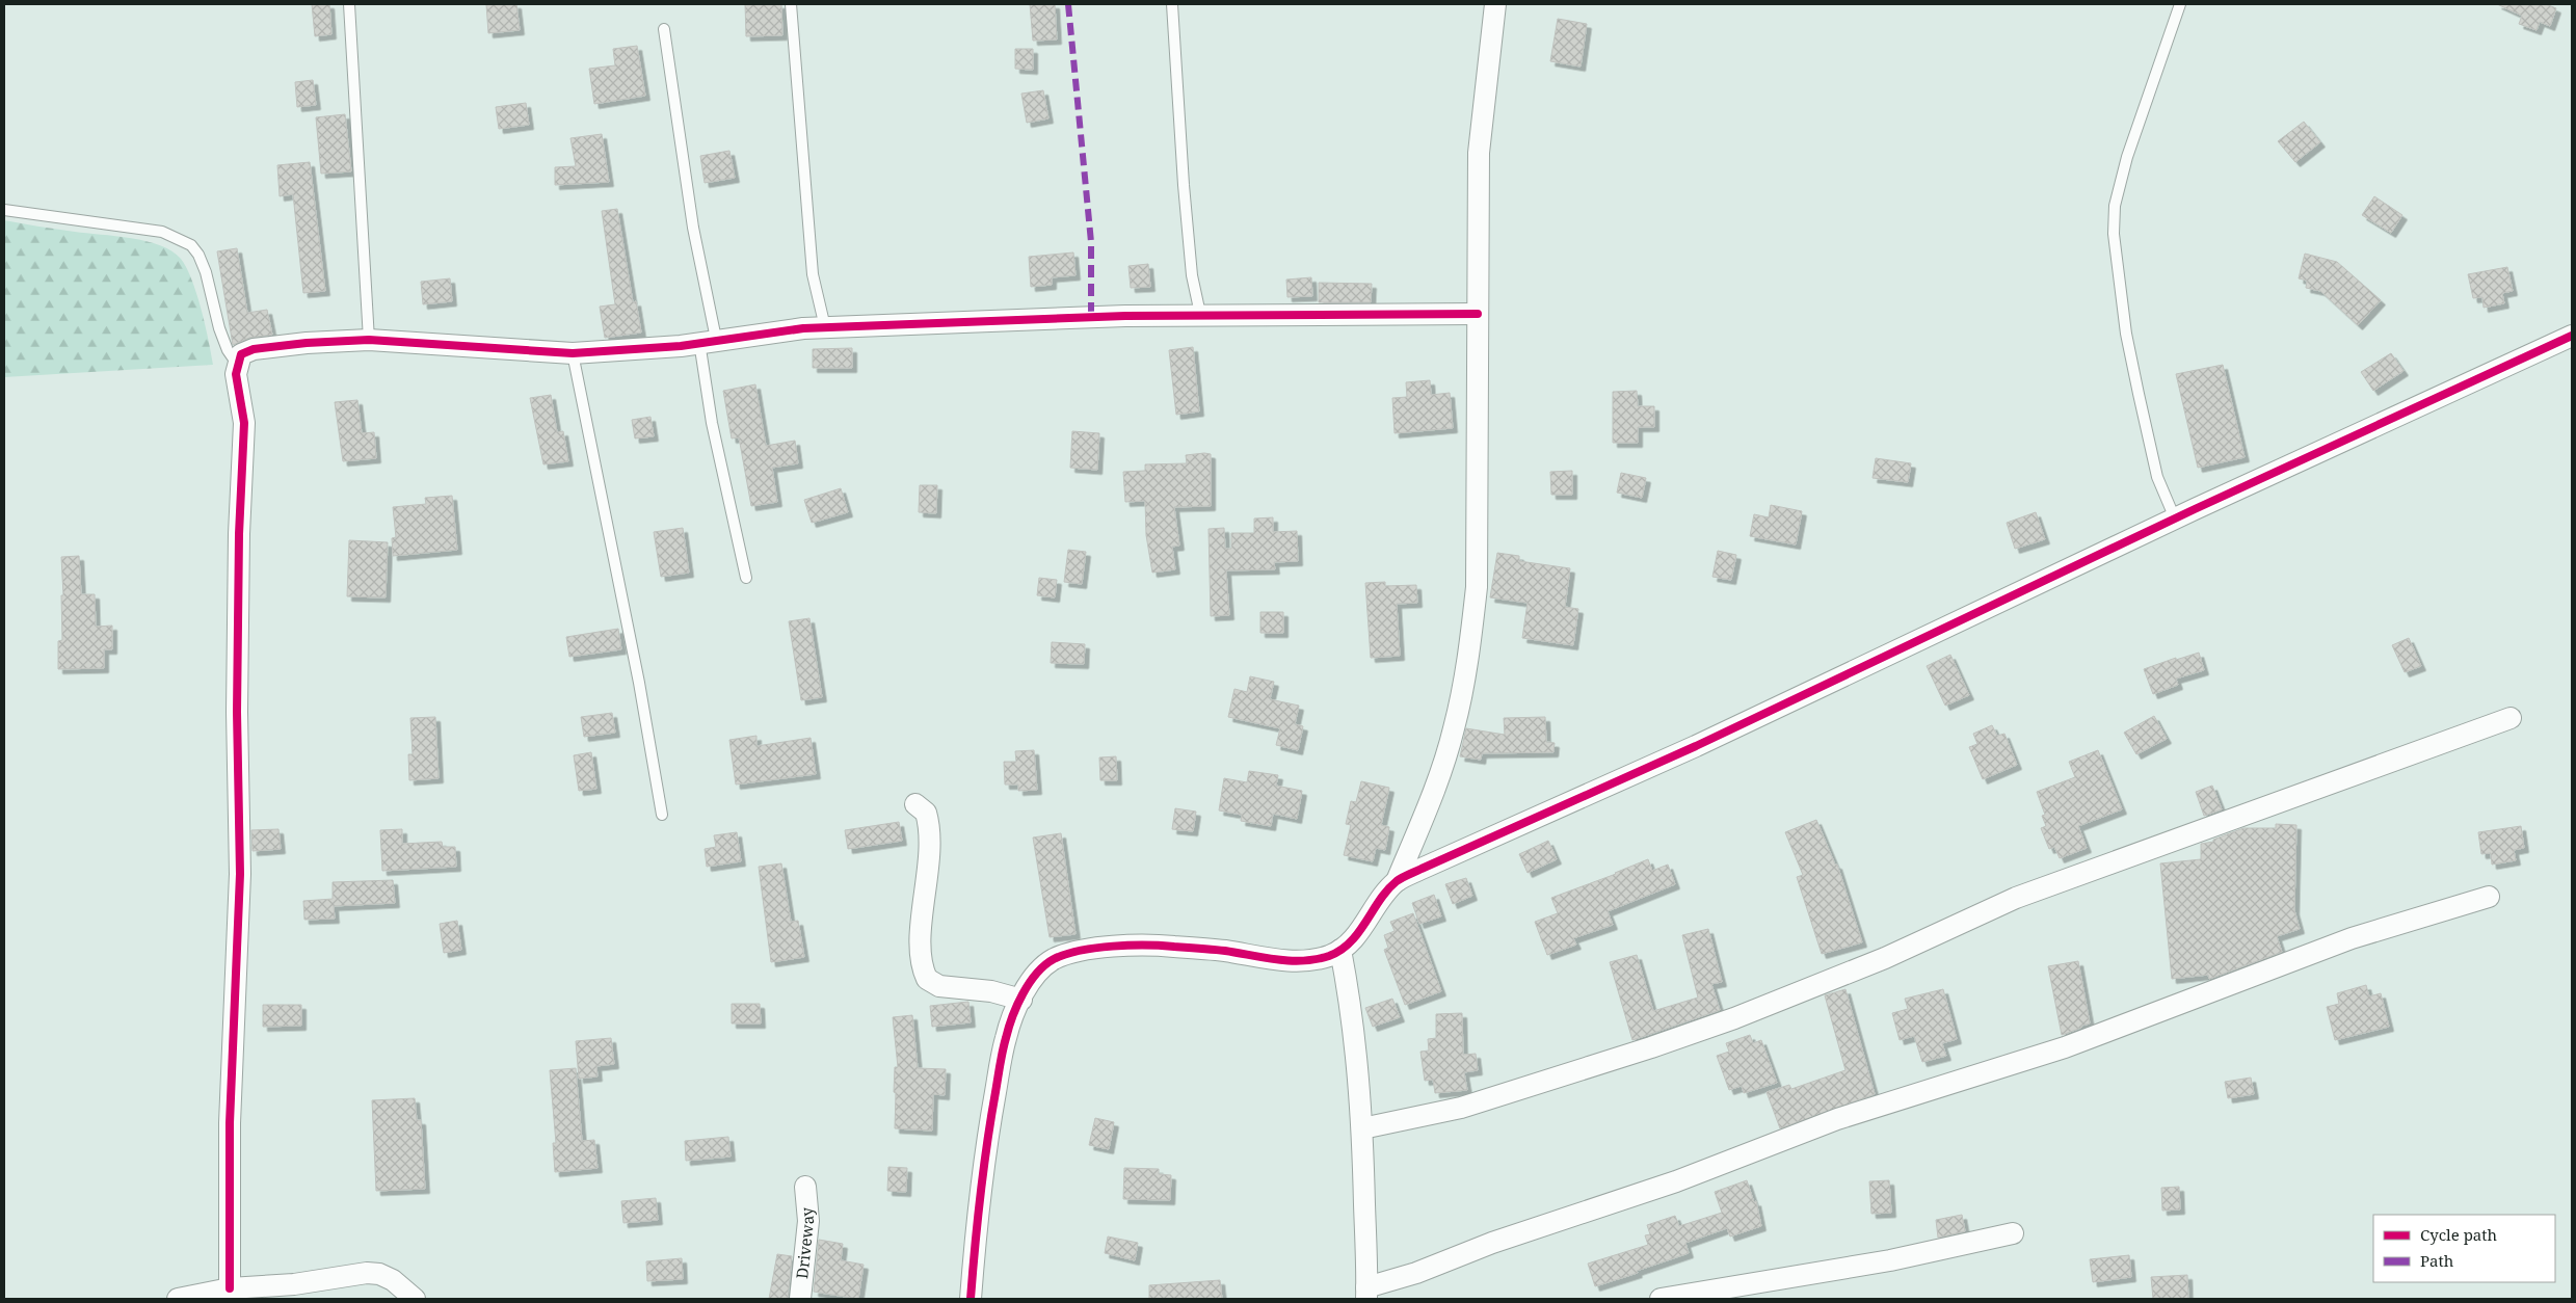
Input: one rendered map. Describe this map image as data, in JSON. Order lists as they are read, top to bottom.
{
  "streets": {
    "street": ["Driveway"]
  },
  "legend": ["Cycle path", "Path"]
}
